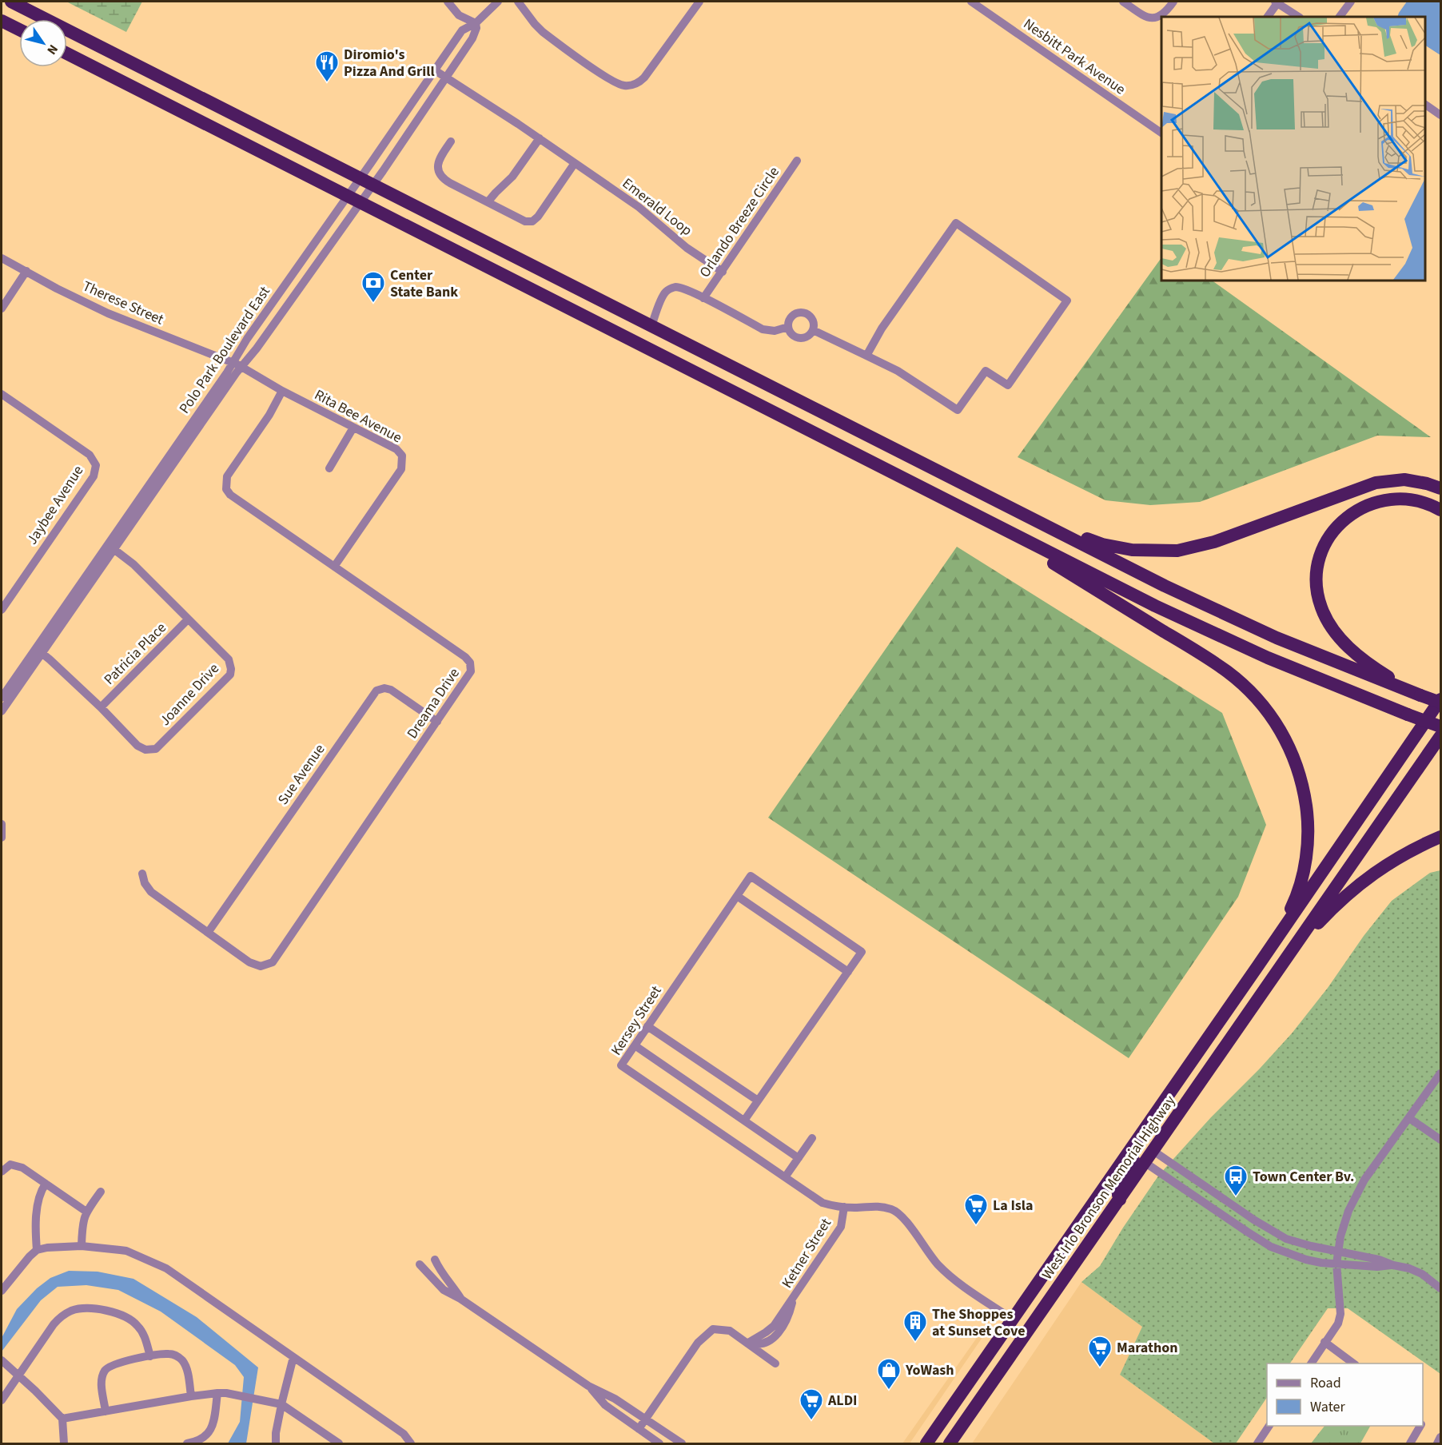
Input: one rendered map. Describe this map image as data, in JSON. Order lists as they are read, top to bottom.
{
  "streets": {
    "highway": ["West Irlo Bronson Memorial Highway"],
    "street": [
      "Nesbitt Park Avenue",
      "Emerald Loop",
      "Orlando Breeze Circle",
      "Therese Street",
      "Polo Park Boulevard East",
      "Rita Bee Avenue",
      "Jaybee Avenue",
      "Patricia Place",
      "Joanne Drive",
      "Dreama Drive",
      "Sue Avenue",
      "Kersey Street",
      "Ketner Street"
    ]
  },
  "crossings": [
    ["Emerald Loop", "Orlando Breeze Circle"],
    ["Emerald Loop", "Polo Park Boulevard East"],
    ["Therese Street", "Polo Park Boulevard East"],
    ["Therese Street", "Rita Bee Avenue"],
    ["Polo Park Boulevard East", "Rita Bee Avenue"],
    ["Polo Park Boulevard East", "Joanne Drive"],
    ["Rita Bee Avenue", "Dreama Drive"],
    ["Patricia Place", "Joanne Drive"],
    ["Dreama Drive", "Sue Avenue"],
    ["Kersey Street", "West Irlo Bronson Memorial Highway"],
    ["Kersey Street", "Ketner Street"]
  ],
  "places": {
    "restaurant": ["Diromio's Pizza And Grill"],
    "bank": ["Center State Bank"],
    "bus stop": ["Town Center Bv."],
    "supermarket": ["La Isla", "Marathon", "ALDI"],
    "building": ["The Shoppes at Sunset Cove"],
    "shop": ["YoWash"]
  },
  "legend": ["Road", "Water"],
  "north": "bottom right"
}
